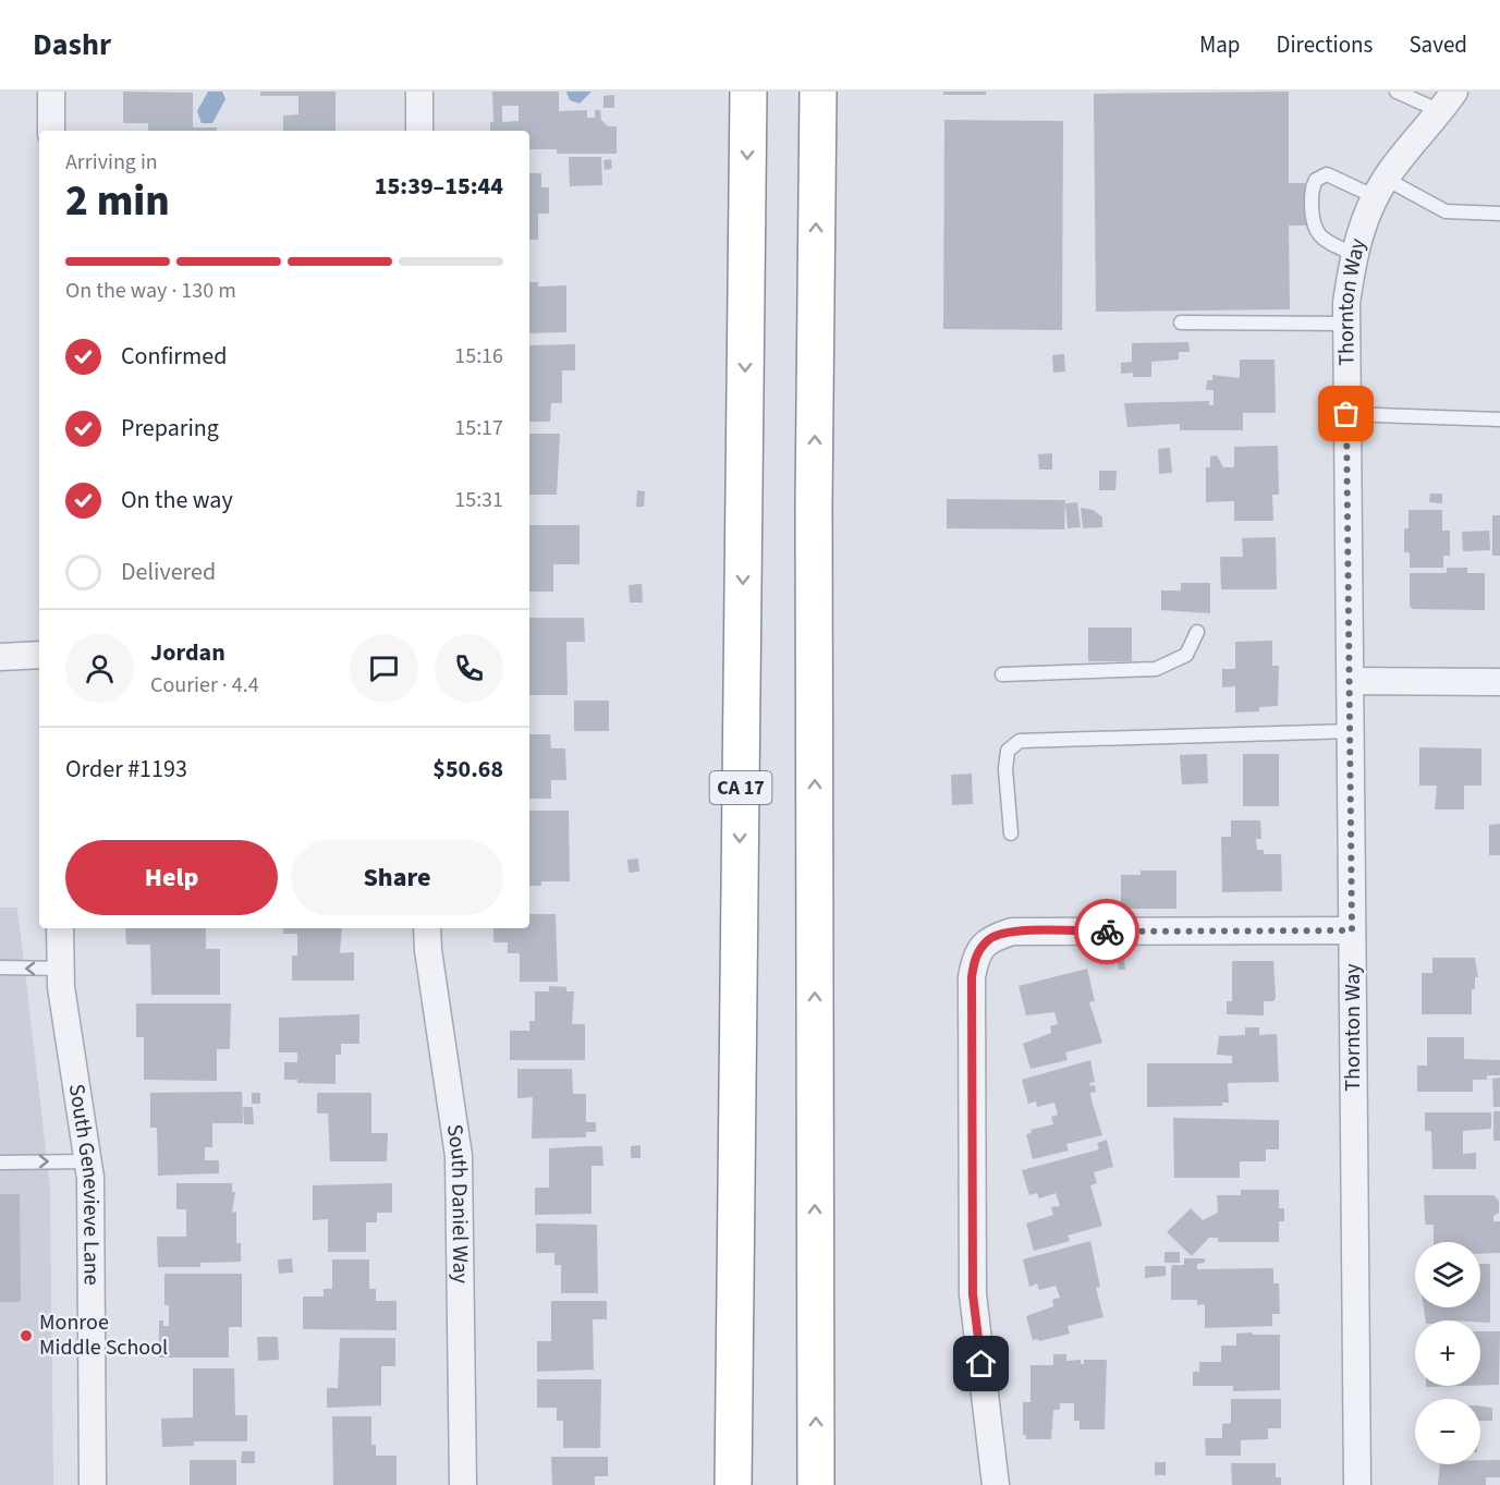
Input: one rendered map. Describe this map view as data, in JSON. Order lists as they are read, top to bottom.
{
  "streets": {
    "highway": ["CA 17"],
    "street": ["Thornton Way", "South Genevieve Lane", "South Daniel Way"]
  },
  "places": ["Monroe Middle School"],
  "page": {
    "header": "Dashr",
    "nav": ["Map", "Directions", "Saved"],
    "heading": ["2 min", "Arriving in", "15:39–15:44"],
    "panel": [
      "Jordan",
      "Courier · 4.4",
      "Order #1193",
      "$50.68"
    ],
    "bar": "On the way · 130 m",
    "list": [
      ["Confirmed", "15:16"],
      ["Preparing", "15:17"],
      ["On the way", "15:31"],
      "Delivered"
    ],
    "buttons": ["Help", "Share"],
    "map_buttons": ["+", "−"]
  }
}
